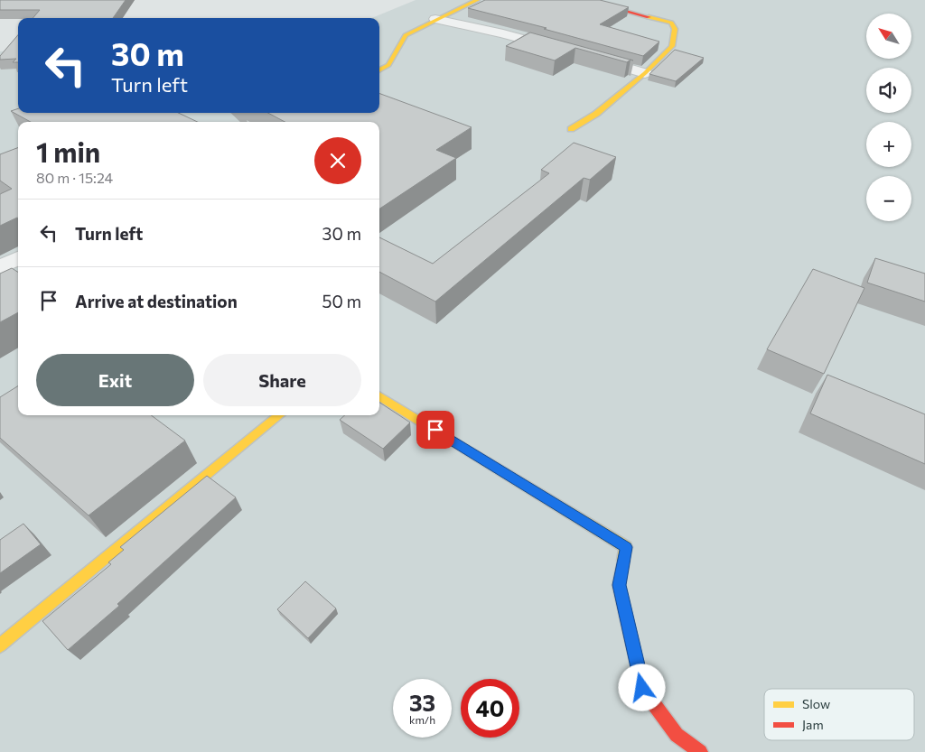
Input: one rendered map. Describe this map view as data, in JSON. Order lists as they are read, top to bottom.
{
  "legend": ["Slow", "Jam"],
  "north": "top left",
  "page": {
    "map_buttons": ["+", "−"],
    "turn": ["30 m", "Turn left"],
    "heading": ["1 min", "80 m · 15:24"],
    "list": [
      {
        "name": "Turn left",
        "value": "30 m"
      },
      {
        "name": "Arrive at destination",
        "value": "50 m"
      }
    ],
    "buttons": ["Exit", "Share"],
    "speed": "33 km/h",
    "limit": "40"
  }
}
